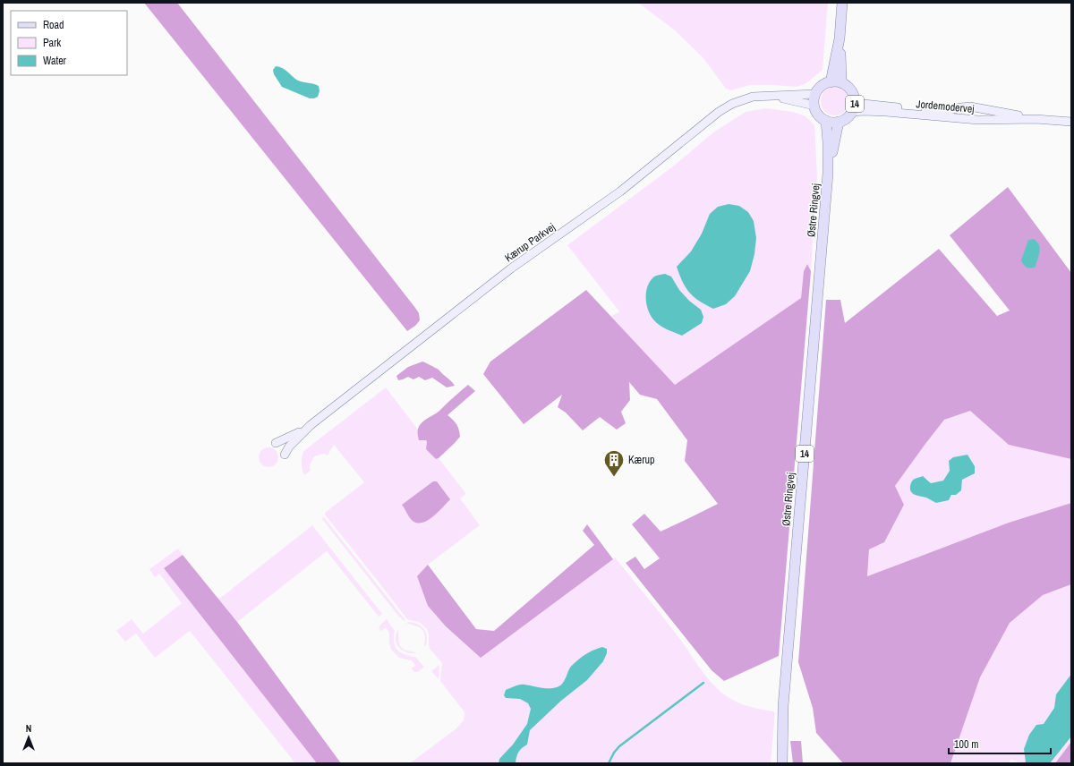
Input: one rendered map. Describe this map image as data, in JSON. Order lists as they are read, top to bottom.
{
  "streets": {
    "main road": ["14", "Østre Ringvej"],
    "street": ["Jordemodervej", "Kærup Parkvej"]
  },
  "crossings": [
    ["14", "Jordemodervej"],
    ["14", "Østre Ringvej"],
    ["14", "Kærup Parkvej"],
    ["Jordemodervej", "Østre Ringvej"],
    ["Jordemodervej", "Kærup Parkvej"],
    ["Østre Ringvej", "Kærup Parkvej"]
  ],
  "places": {
    "building": ["Kærup"]
  },
  "legend": ["Road", "Park", "Water"],
  "scale_bar": "100 m",
  "north": "top"
}
